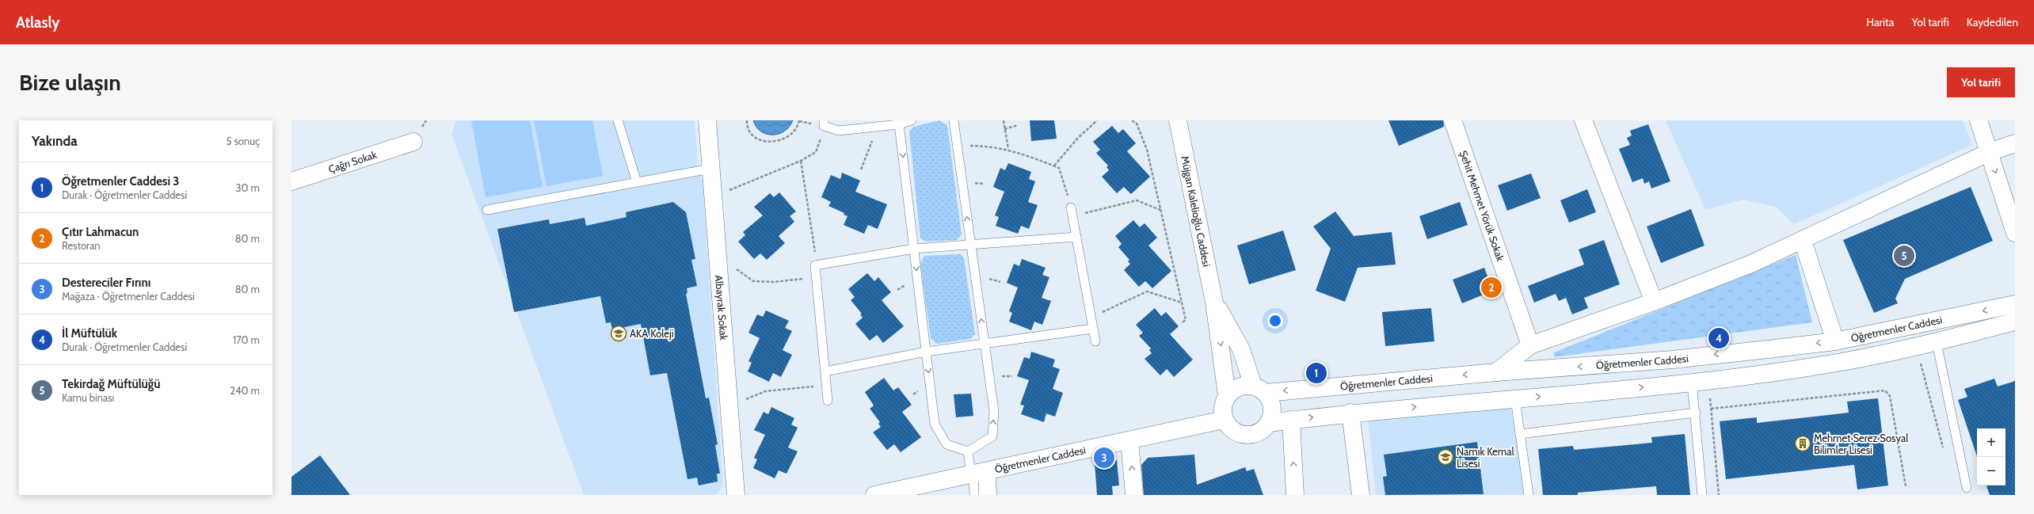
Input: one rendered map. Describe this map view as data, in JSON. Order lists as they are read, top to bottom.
{
  "streets": {
    "street": [
      "Çağrı Sokak",
      "Şehit Mehmet Yörük Sokak",
      "Müjgan Kalelioğlu Caddesi",
      "Albayrak Sokak",
      "Öğretmenler Caddesi"
    ]
  },
  "crossings": [
    ["Müjgan Kalelioğlu Caddesi", "Öğretmenler Caddesi"]
  ],
  "places": {
    "school or university": ["AKA Koleji", "Namık Kemal Lisesi"],
    "building": ["Mehmet Serez Sosyal Bilimler Lisesi"]
  },
  "page": {
    "header": "Atlasly",
    "nav": ["Harita", "Yol tarifi", "Kaydedilen"],
    "buttons": "Yol tarifi",
    "title": "Bize ulaşın",
    "heading": ["Yakında", "5 sonuç"],
    "list": [
      {
        "mark": "1",
        "name": "Öğretmenler Caddesi 3",
        "note": "Durak · Öğretmenler Caddesi",
        "value": "30 m"
      },
      {
        "mark": "2",
        "name": "Çıtır Lahmacun",
        "note": "Restoran",
        "value": "80 m"
      },
      {
        "mark": "3",
        "name": "Destereciler Fırını",
        "note": "Mağaza · Öğretmenler Caddesi",
        "value": "80 m"
      },
      {
        "mark": "4",
        "name": "İl Müftülük",
        "note": "Durak · Öğretmenler Caddesi",
        "value": "170 m"
      },
      {
        "mark": "5",
        "name": "Tekirdağ Müftülüğü",
        "note": "Kamu binası",
        "value": "240 m"
      }
    ],
    "pins": [
      "5",
      "2",
      "4",
      "1",
      "3"
    ],
    "map_buttons": ["+", "−"]
  }
}
